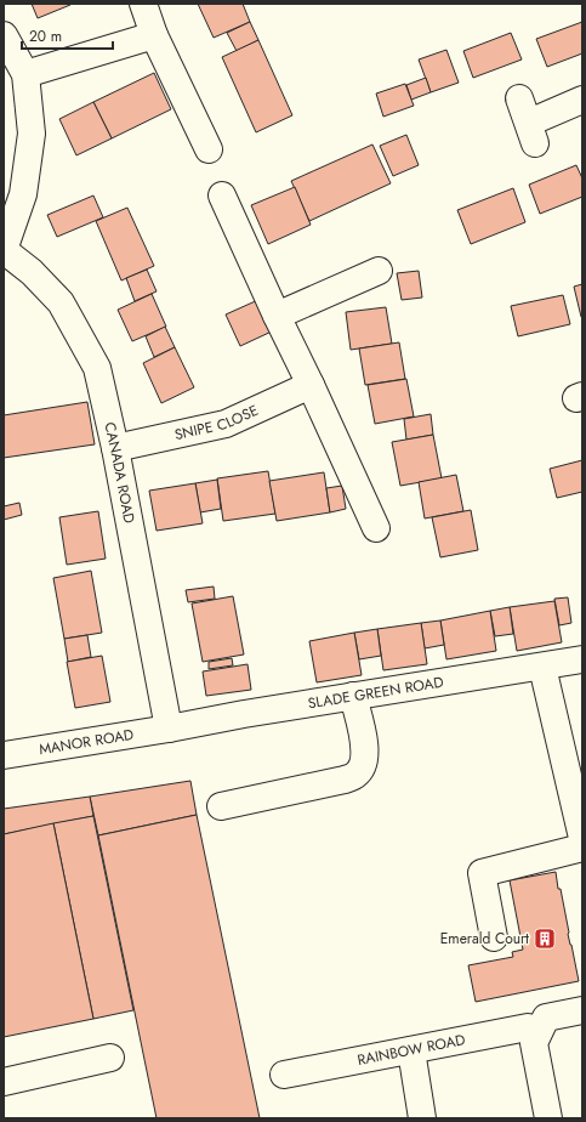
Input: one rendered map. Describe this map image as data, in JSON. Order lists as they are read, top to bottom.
{
  "streets": {
    "street": [
      "SNIPE CLOSE",
      "CANADA ROAD",
      "SLADE GREEN ROAD",
      "MANOR ROAD",
      "RAINBOW ROAD"
    ]
  },
  "crossings": [
    ["SNIPE CLOSE", "CANADA ROAD"],
    ["CANADA ROAD", "SLADE GREEN ROAD"],
    ["CANADA ROAD", "MANOR ROAD"],
    ["SLADE GREEN ROAD", "MANOR ROAD"]
  ],
  "places": {
    "building": ["Emerald Court"]
  },
  "scale_bar": "20 m"
}
